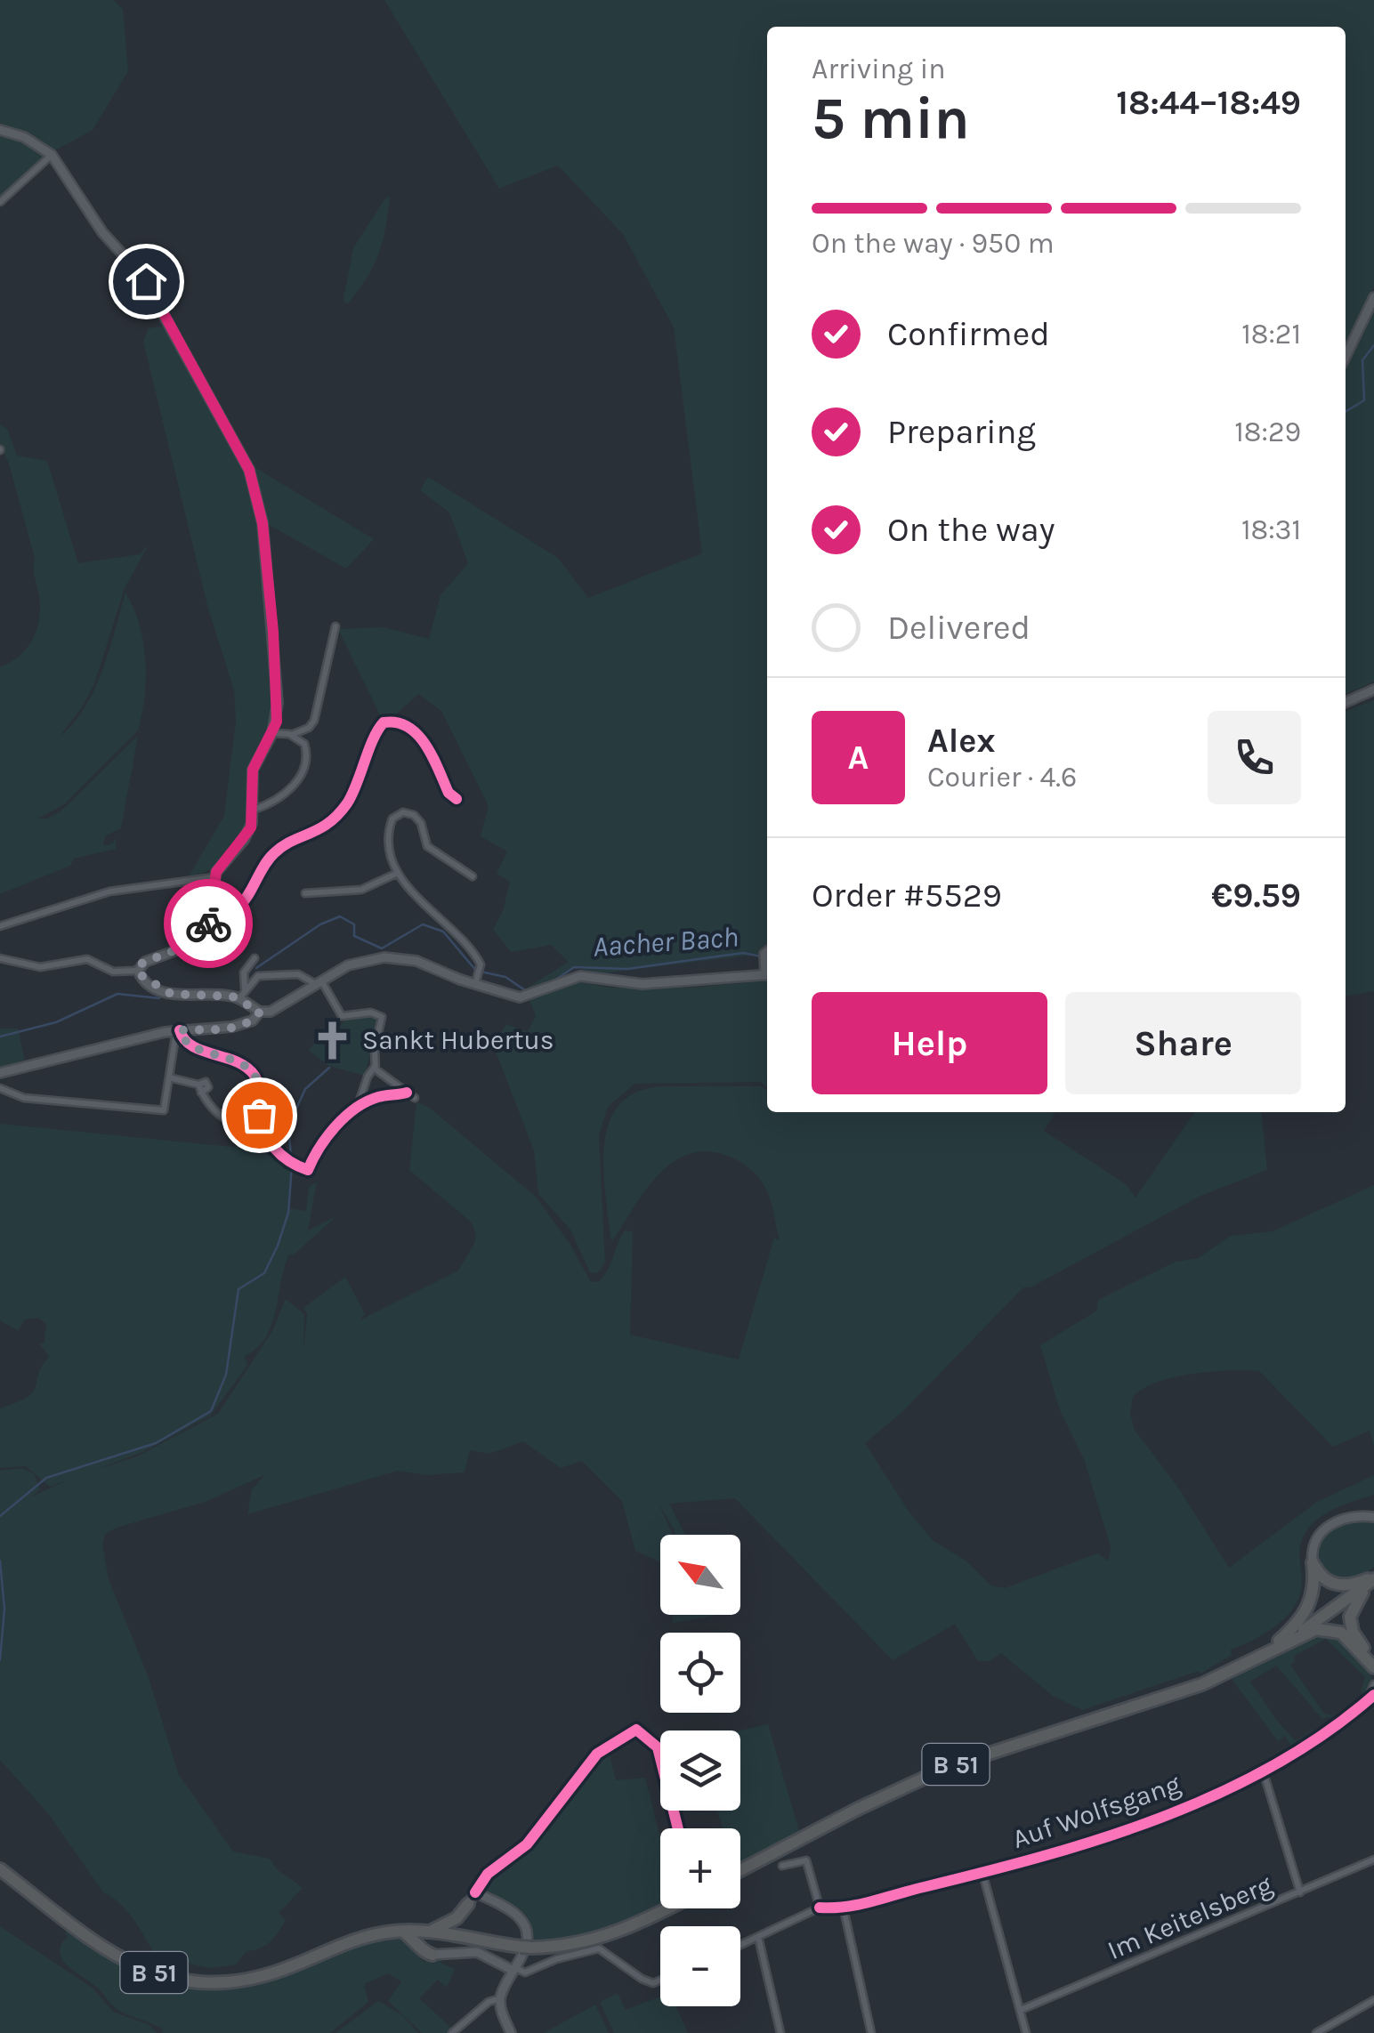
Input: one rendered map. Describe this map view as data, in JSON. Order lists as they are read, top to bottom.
{
  "streets": {
    "highway": ["B 51"],
    "street": ["Auf Wolfsgang", "Im Keitelsberg"]
  },
  "water": ["Aacher Bach"],
  "places": {
    "church": ["Sankt Hubertus"]
  },
  "north": "top left",
  "page": {
    "heading": ["5 min", "Arriving in", "18:44–18:49"],
    "panel": [
      "Alex",
      "Courier · 4.6",
      "Order #5529",
      "€9.59"
    ],
    "bar": "On the way · 950 m",
    "list": [
      ["Confirmed", "18:21"],
      ["Preparing", "18:29"],
      ["On the way", "18:31"],
      "Delivered"
    ],
    "round": "A",
    "buttons": ["Help", "Share"],
    "map_buttons": ["+", "−"]
  }
}
